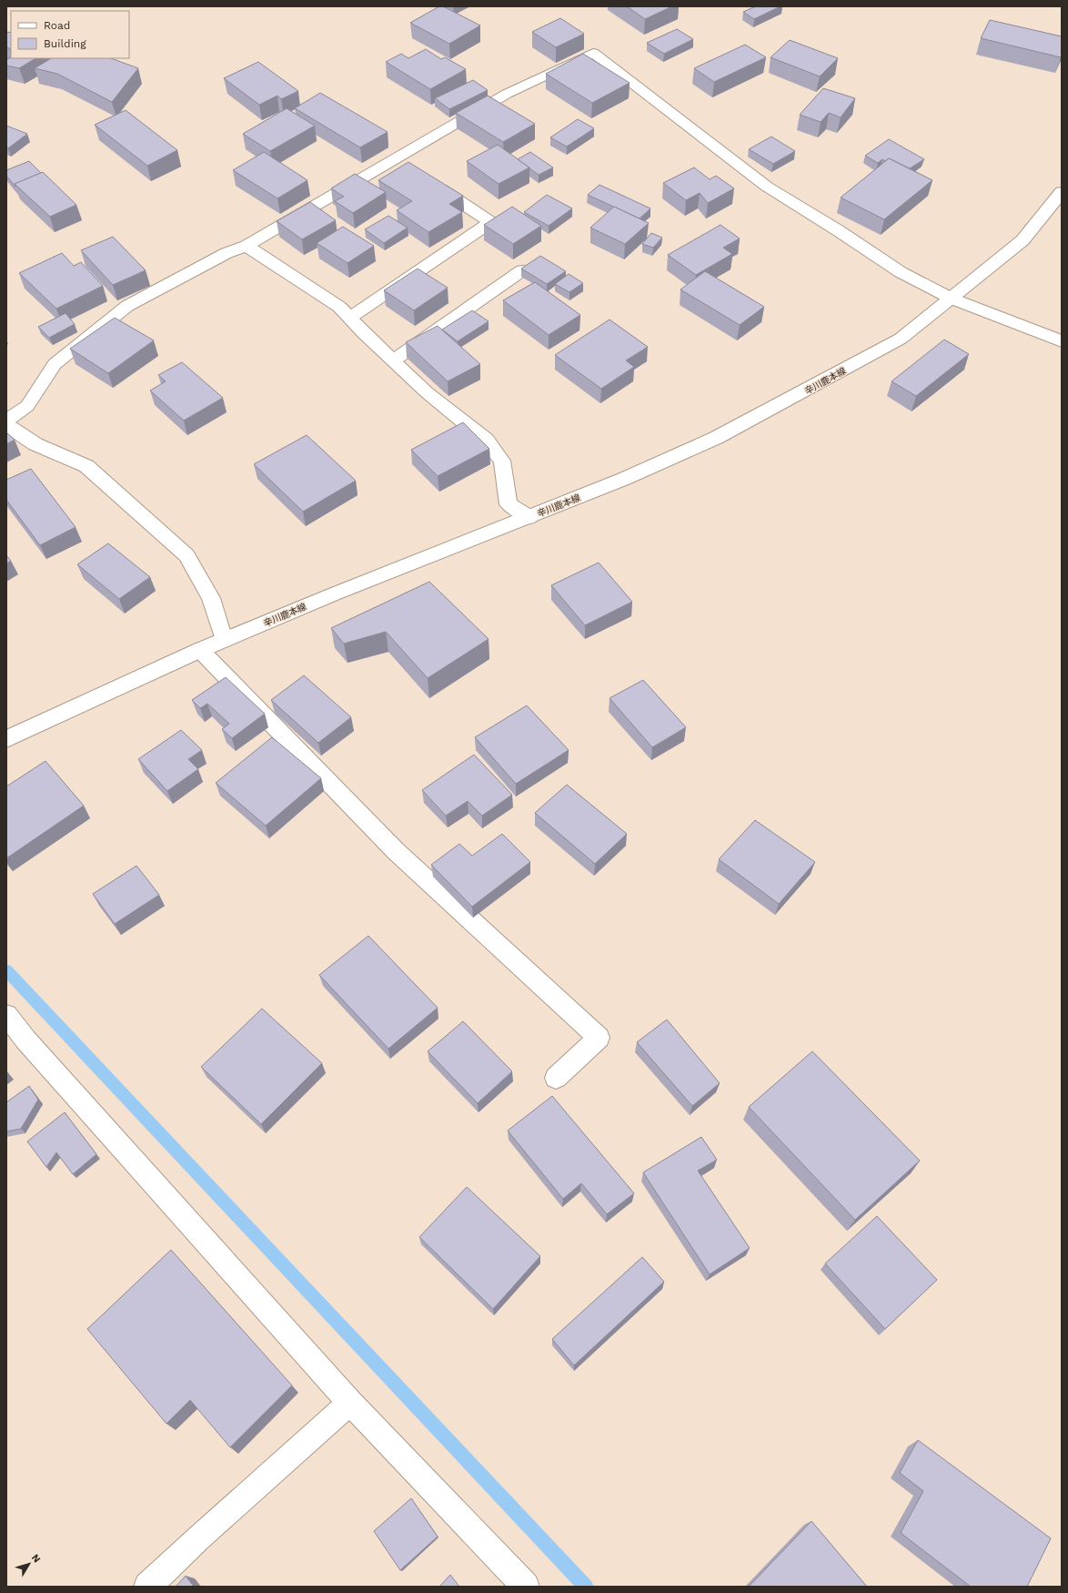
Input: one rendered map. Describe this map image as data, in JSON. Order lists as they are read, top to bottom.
{
  "streets": {
    "street": ["辛川鹿本線"]
  },
  "legend": ["Road", "Building"],
  "north": "top right"
}
